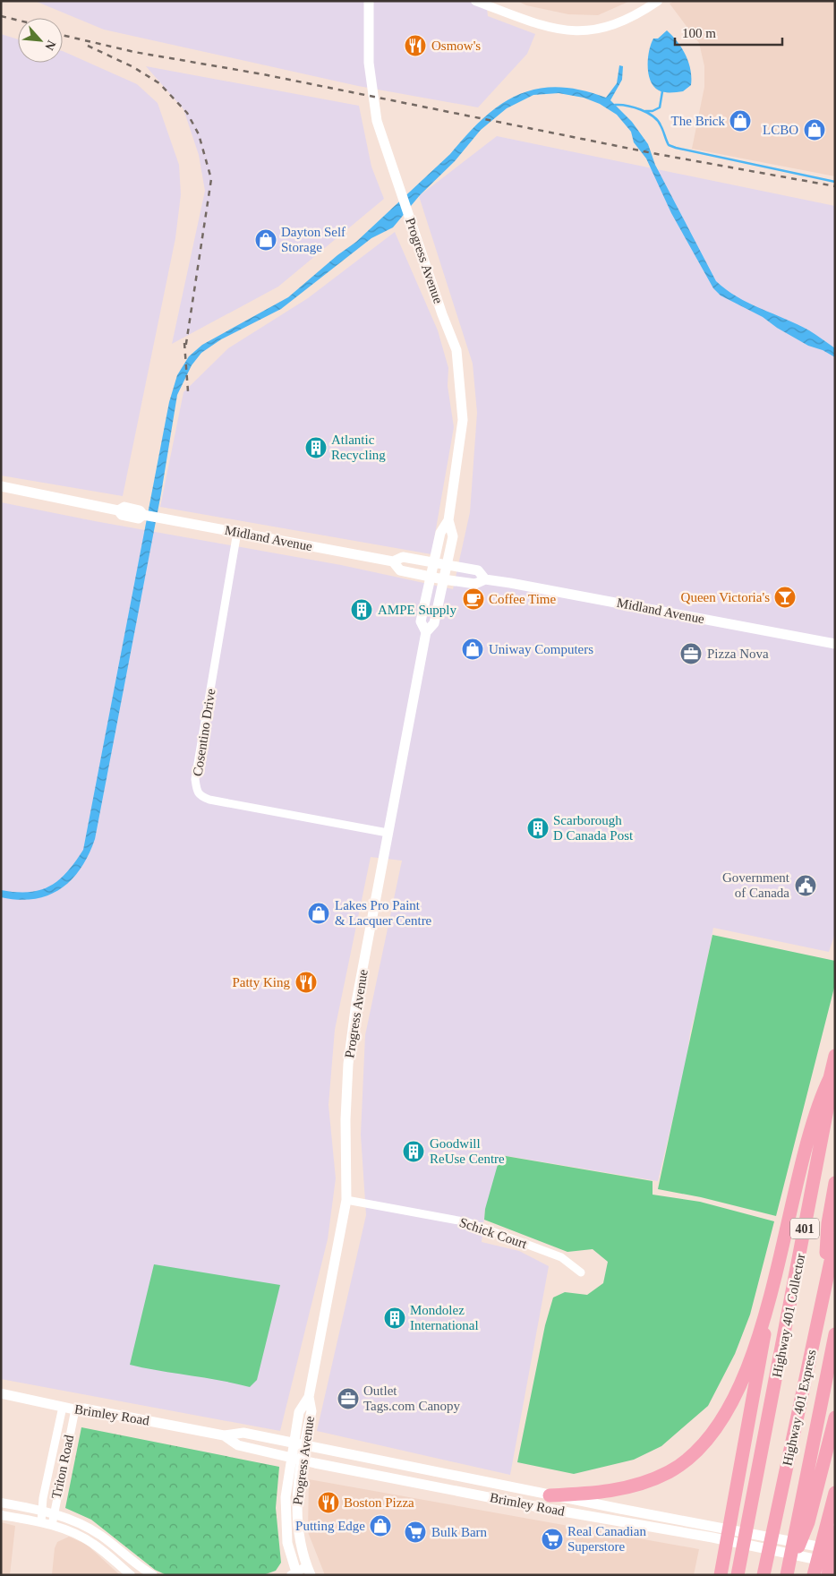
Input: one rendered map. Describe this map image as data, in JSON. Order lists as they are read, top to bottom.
{
  "streets": {
    "highway": ["401", "Highway 401 Collector", "Highway 401 Express"],
    "main road": ["Progress Avenue", "Midland Avenue", "Brimley Road"],
    "street": ["Cosentino Drive", "Schick Court", "Triton Road"]
  },
  "crossings": [
    ["Progress Avenue", "Midland Avenue"],
    ["Progress Avenue", "Cosentino Drive"],
    ["Progress Avenue", "Schick Court"],
    ["Progress Avenue", "Brimley Road"],
    ["Midland Avenue", "Cosentino Drive"],
    ["Brimley Road", "Triton Road"]
  ],
  "places": {
    "restaurant": ["Osmow's", "Patty King", "Boston Pizza"],
    "shop": [
      "The Brick",
      "LCBO",
      "Dayton Self Storage",
      "Uniway Computers",
      "Lakes Pro Paint & Lacquer Centre",
      "Putting Edge"
    ],
    "building": [
      "Atlantic Recycling",
      "AMPE Supply",
      "Scarborough D Canada Post",
      "Goodwill ReUse Centre",
      "Mondolez International"
    ],
    "bar": ["Queen Victoria's"],
    "cafe": ["Coffee Time"],
    "office": ["Pizza Nova", "Outlet Tags.com Canopy"],
    "public building": ["Government of Canada"],
    "supermarket": ["Bulk Barn", "Real Canadian Superstore"]
  },
  "scale_bar": "100 m",
  "north": "bottom right"
}
